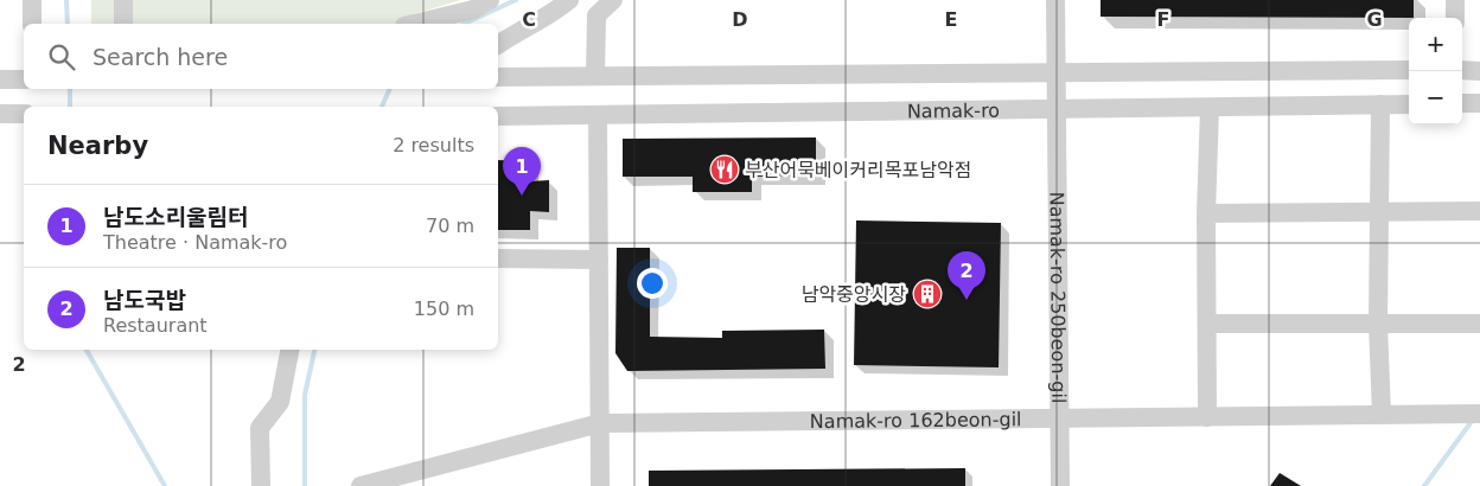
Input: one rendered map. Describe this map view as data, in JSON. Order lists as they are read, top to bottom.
{
  "streets": {
    "street": ["Namak-ro", "Namak-ro 250beon-gil", "Namak-ro 162beon-gil"]
  },
  "crossings": [
    ["Namak-ro", "Namak-ro 250beon-gil"],
    ["Namak-ro 250beon-gil", "Namak-ro 162beon-gil"]
  ],
  "places": {
    "restaurant": ["부산어묵베이커리목포남악점"],
    "building": ["남악중앙시장"]
  },
  "page": {
    "map_buttons": ["+", "−"],
    "search": "Search here",
    "heading": ["Nearby", "2 results"],
    "pins": ["1", "2"],
    "list": [
      {
        "mark": "1",
        "name": "남도소리울림터",
        "note": "Theatre · Namak-ro",
        "value": "70 m"
      },
      {
        "mark": "2",
        "name": "남도국밥",
        "note": "Restaurant",
        "value": "150 m"
      }
    ]
  },
  "grid": {
    "columns": [
      "C",
      "D",
      "E",
      "F",
      "G"
    ],
    "rows": ["2"]
  }
}
